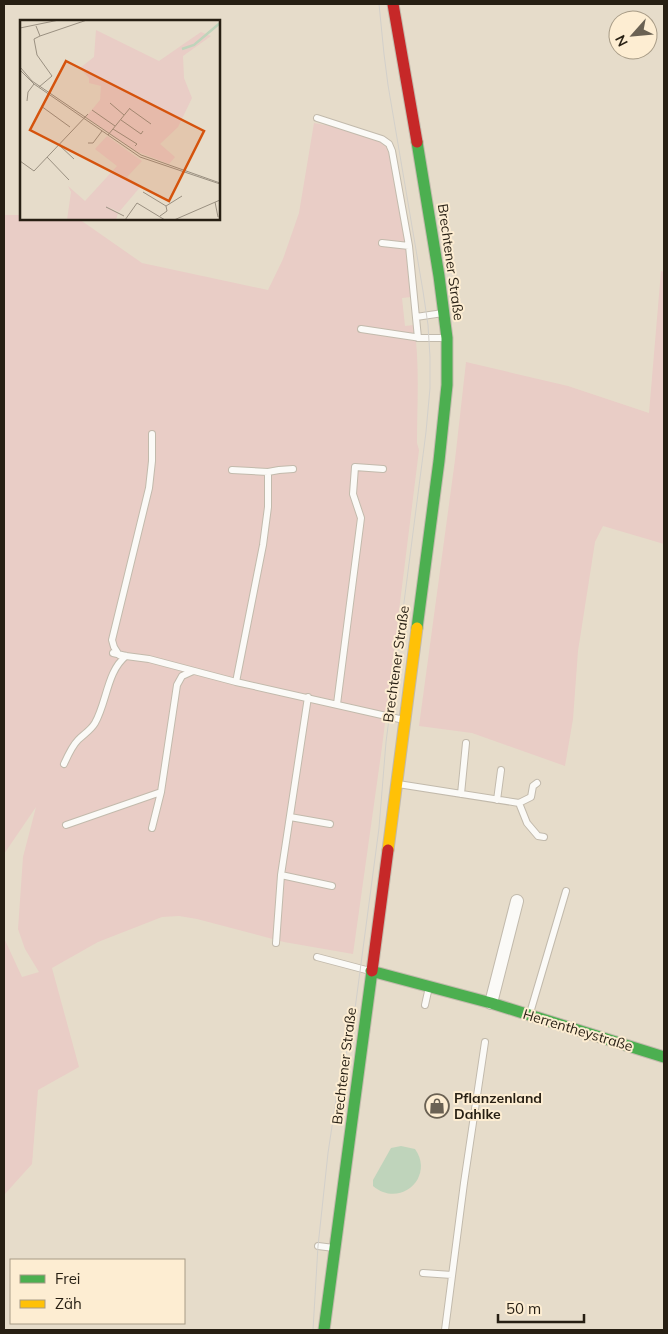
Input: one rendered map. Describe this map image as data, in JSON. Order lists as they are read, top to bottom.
{
  "streets": {
    "main road": ["Brechtener Straße", "Herrentheystraße"]
  },
  "crossings": [
    ["Brechtener Straße", "Herrentheystraße"]
  ],
  "places": {
    "shop": ["Pflanzenland Dahlke"]
  },
  "legend": ["Frei", "Zäh"],
  "scale_bar": "50 m",
  "north": "bottom left"
}
